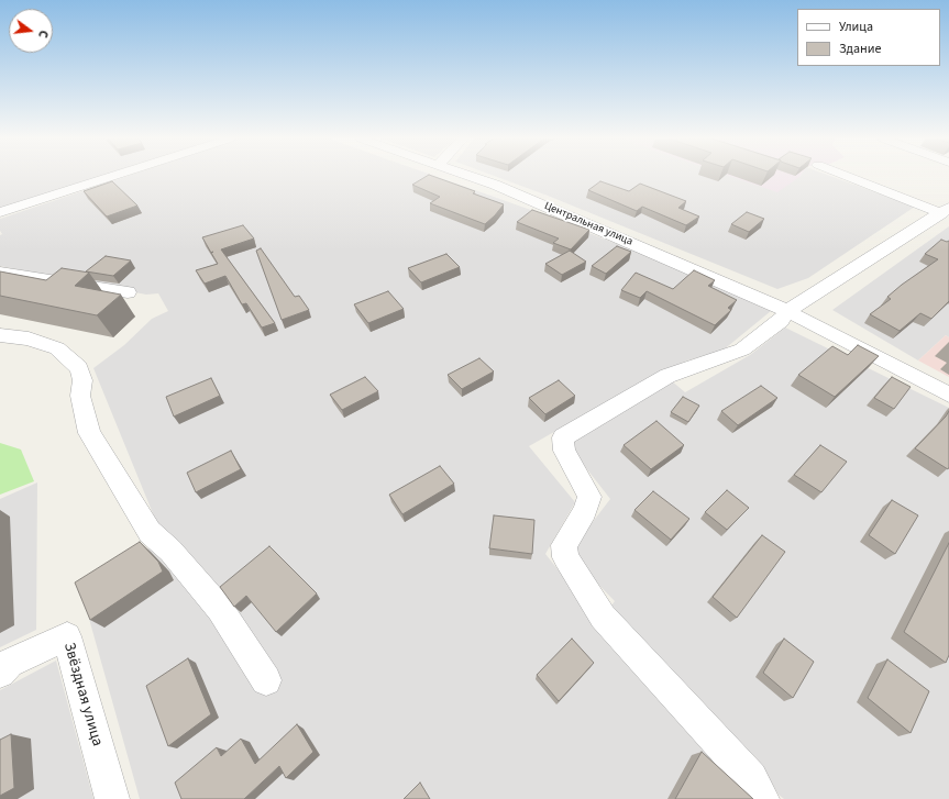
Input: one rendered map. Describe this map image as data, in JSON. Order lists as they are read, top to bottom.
{
  "streets": {
    "street": ["Центральная улица", "Звёздная улица"]
  },
  "legend": ["Улица", "Здание"],
  "north": "right"
}
